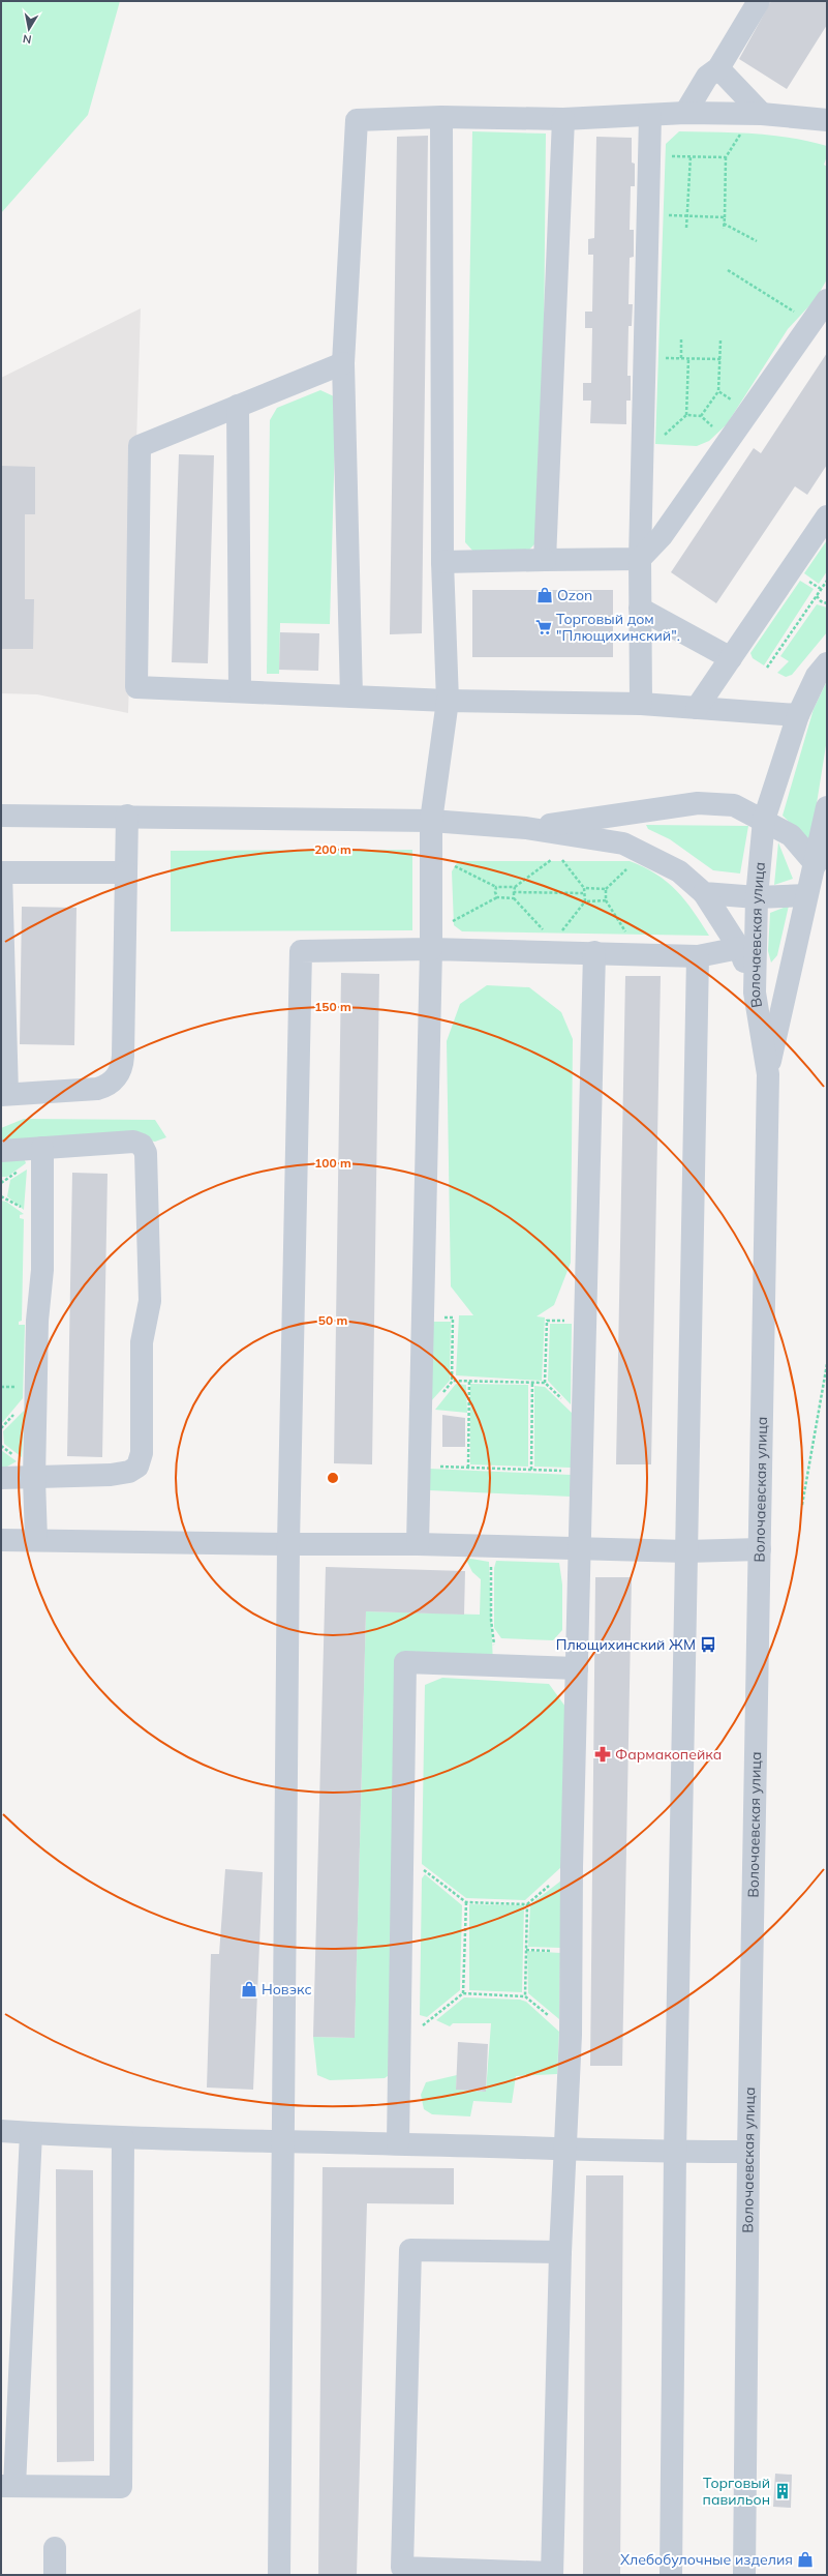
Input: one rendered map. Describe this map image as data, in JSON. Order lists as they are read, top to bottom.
{
  "streets": {
    "street": ["Волочаевская улица"]
  },
  "places": {
    "shop": ["Ozon", "Новэкс", "Хлебобулочные изделия"],
    "supermarket": ["Торговый дом \"Плющихинский\"."],
    "bus stop": ["Плющихинский ЖМ"],
    "pharmacy": ["Фармакопейка"],
    "building": ["Торговый павильон"]
  },
  "north": "bottom",
  "rings": [
    "200 m",
    "150 m",
    "100 m",
    "50 m"
  ]
}
